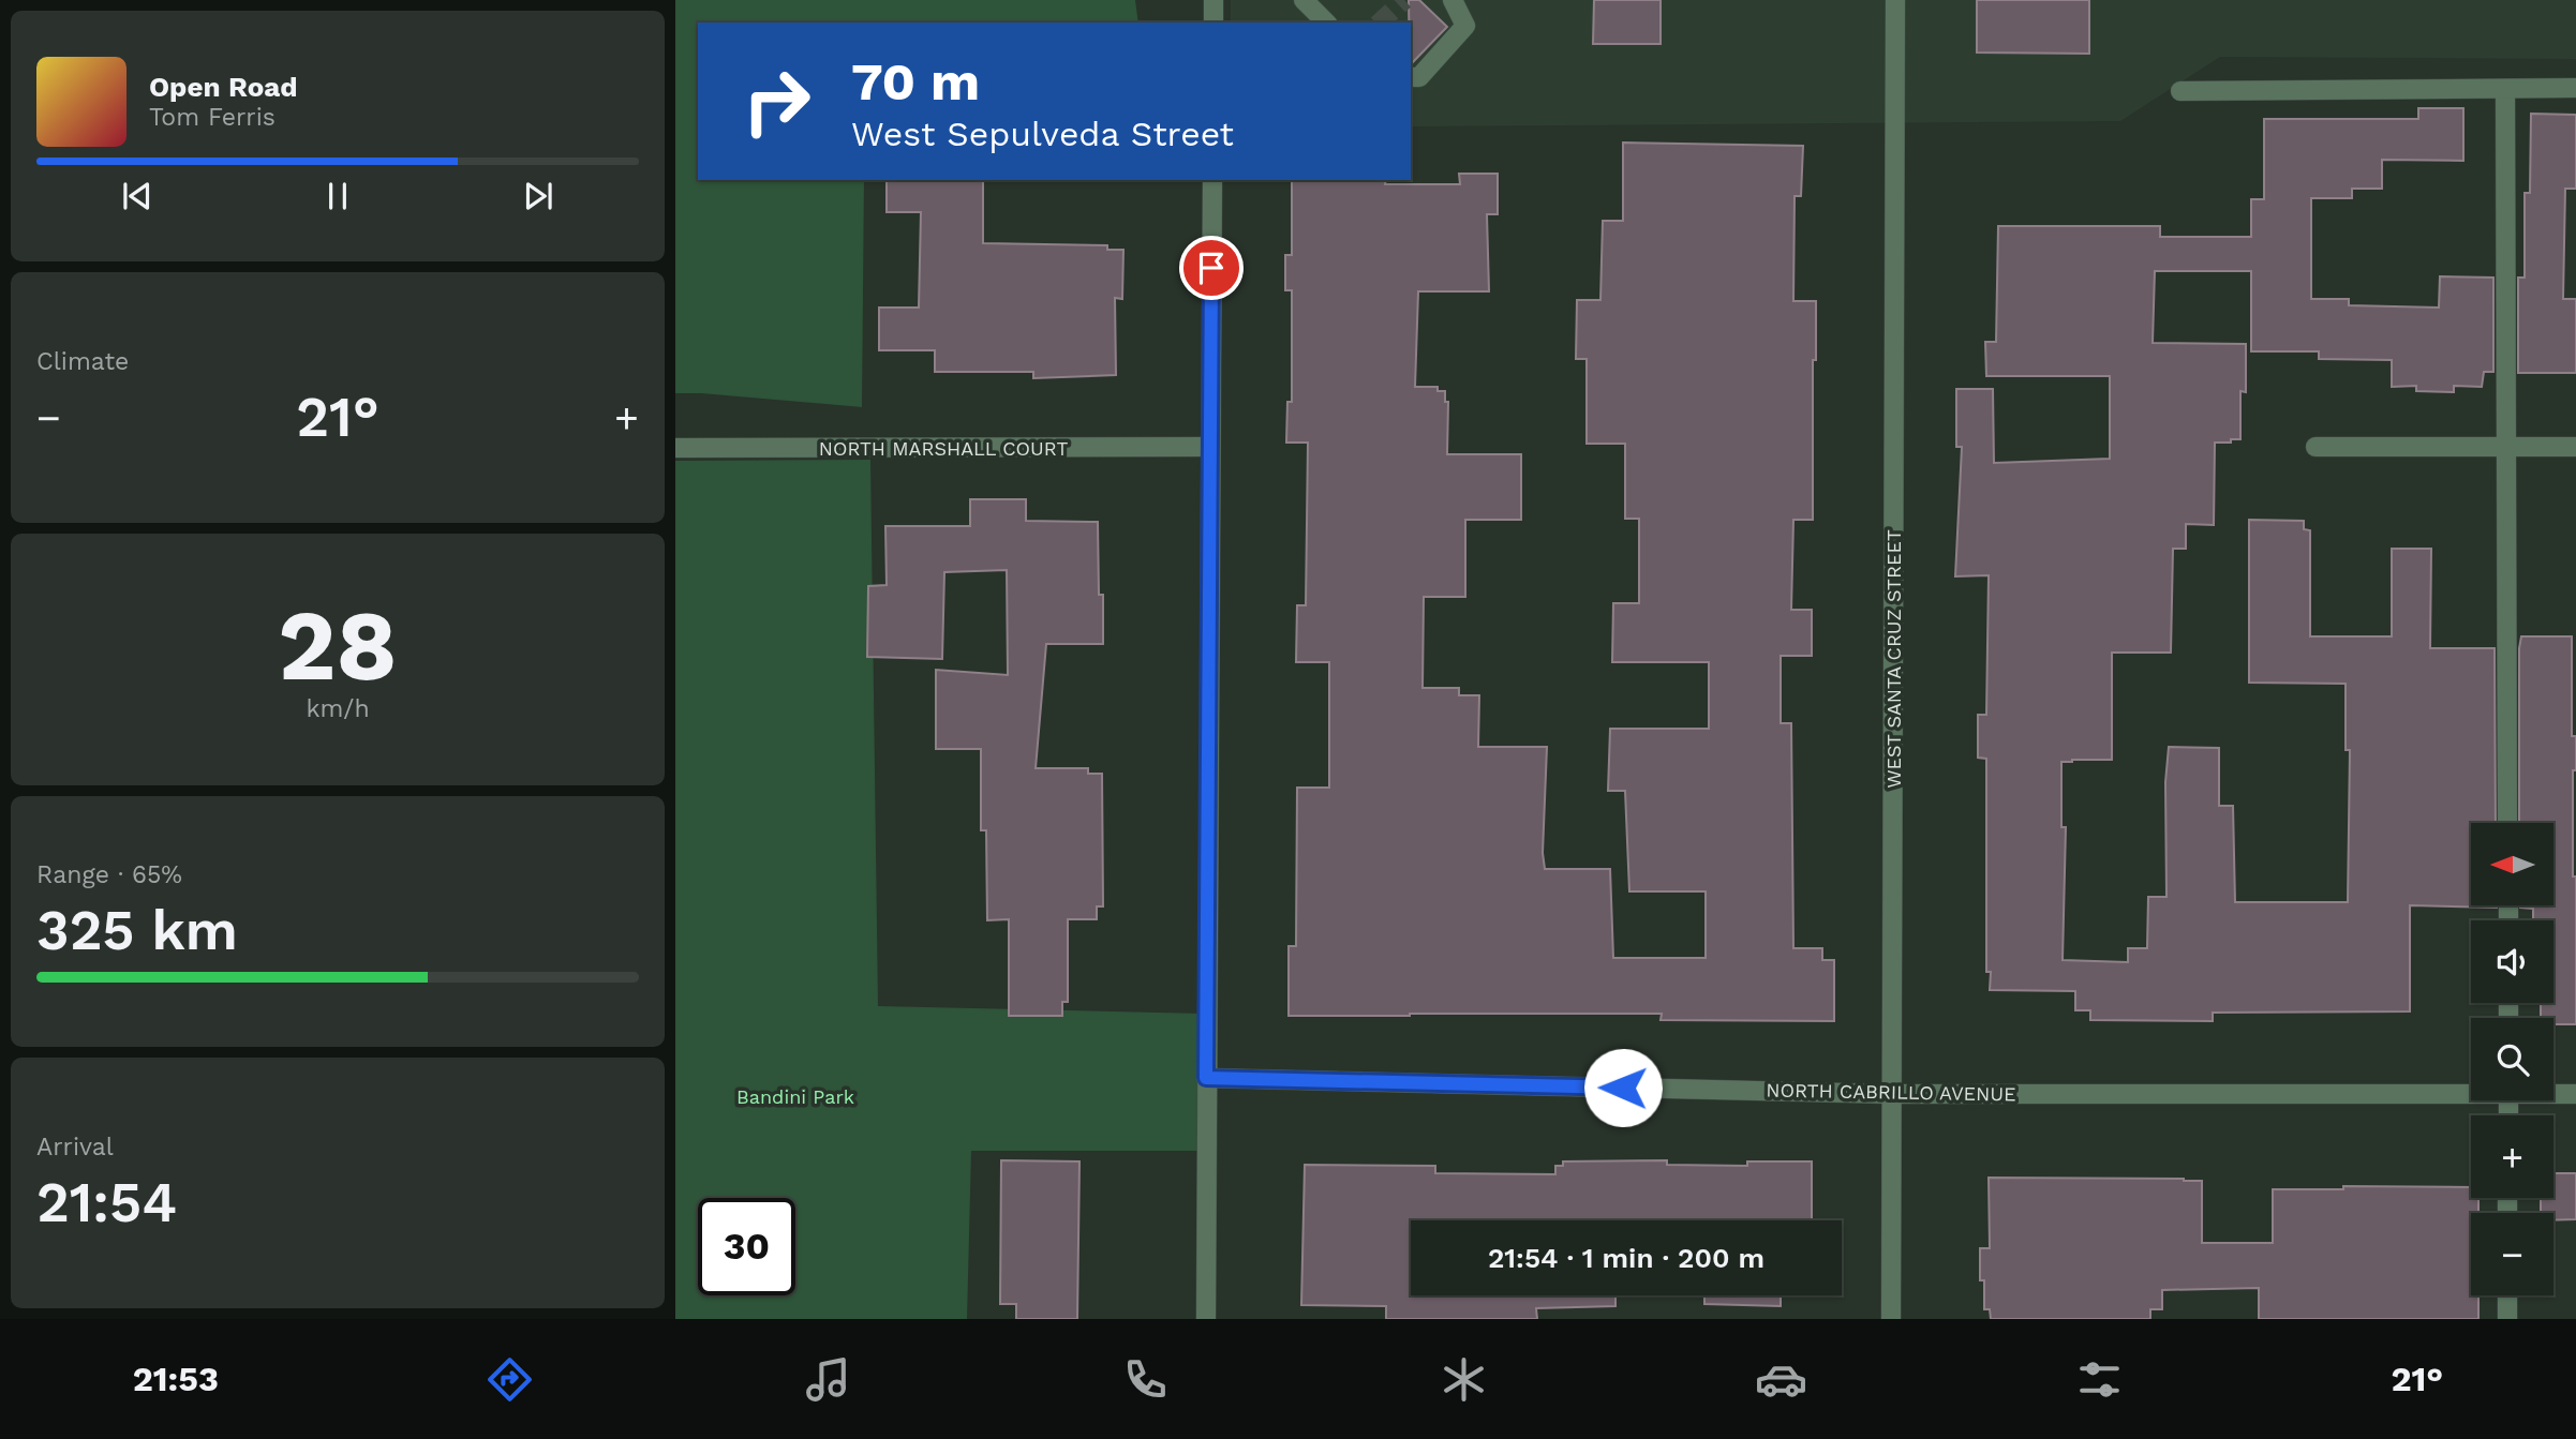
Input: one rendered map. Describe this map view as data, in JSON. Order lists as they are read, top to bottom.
{
  "streets": {
    "street": ["NORTH MARSHALL COURT", "WEST SANTA CRUZ STREET", "NORTH CABRILLO AVENUE"]
  },
  "crossings": [
    ["WEST SANTA CRUZ STREET", "NORTH CABRILLO AVENUE"]
  ],
  "parks": ["Bandini Park"],
  "north": "left",
  "page": {
    "turn": ["70 m", "West Sepulveda Street"],
    "song": ["Open Road", "Tom Ferris"],
    "tile": [
      "Climate",
      ["28", "km/h"],
      ["Range · 65%", "325 km"],
      ["Arrival", "21:54"]
    ],
    "heat": ["−", "21°", "+"],
    "map_buttons": ["+", "−"],
    "limit": "30",
    "trip": "21:54 · 1 min · 200 m",
    "tabs": ["21:53", "21°"]
  }
}
